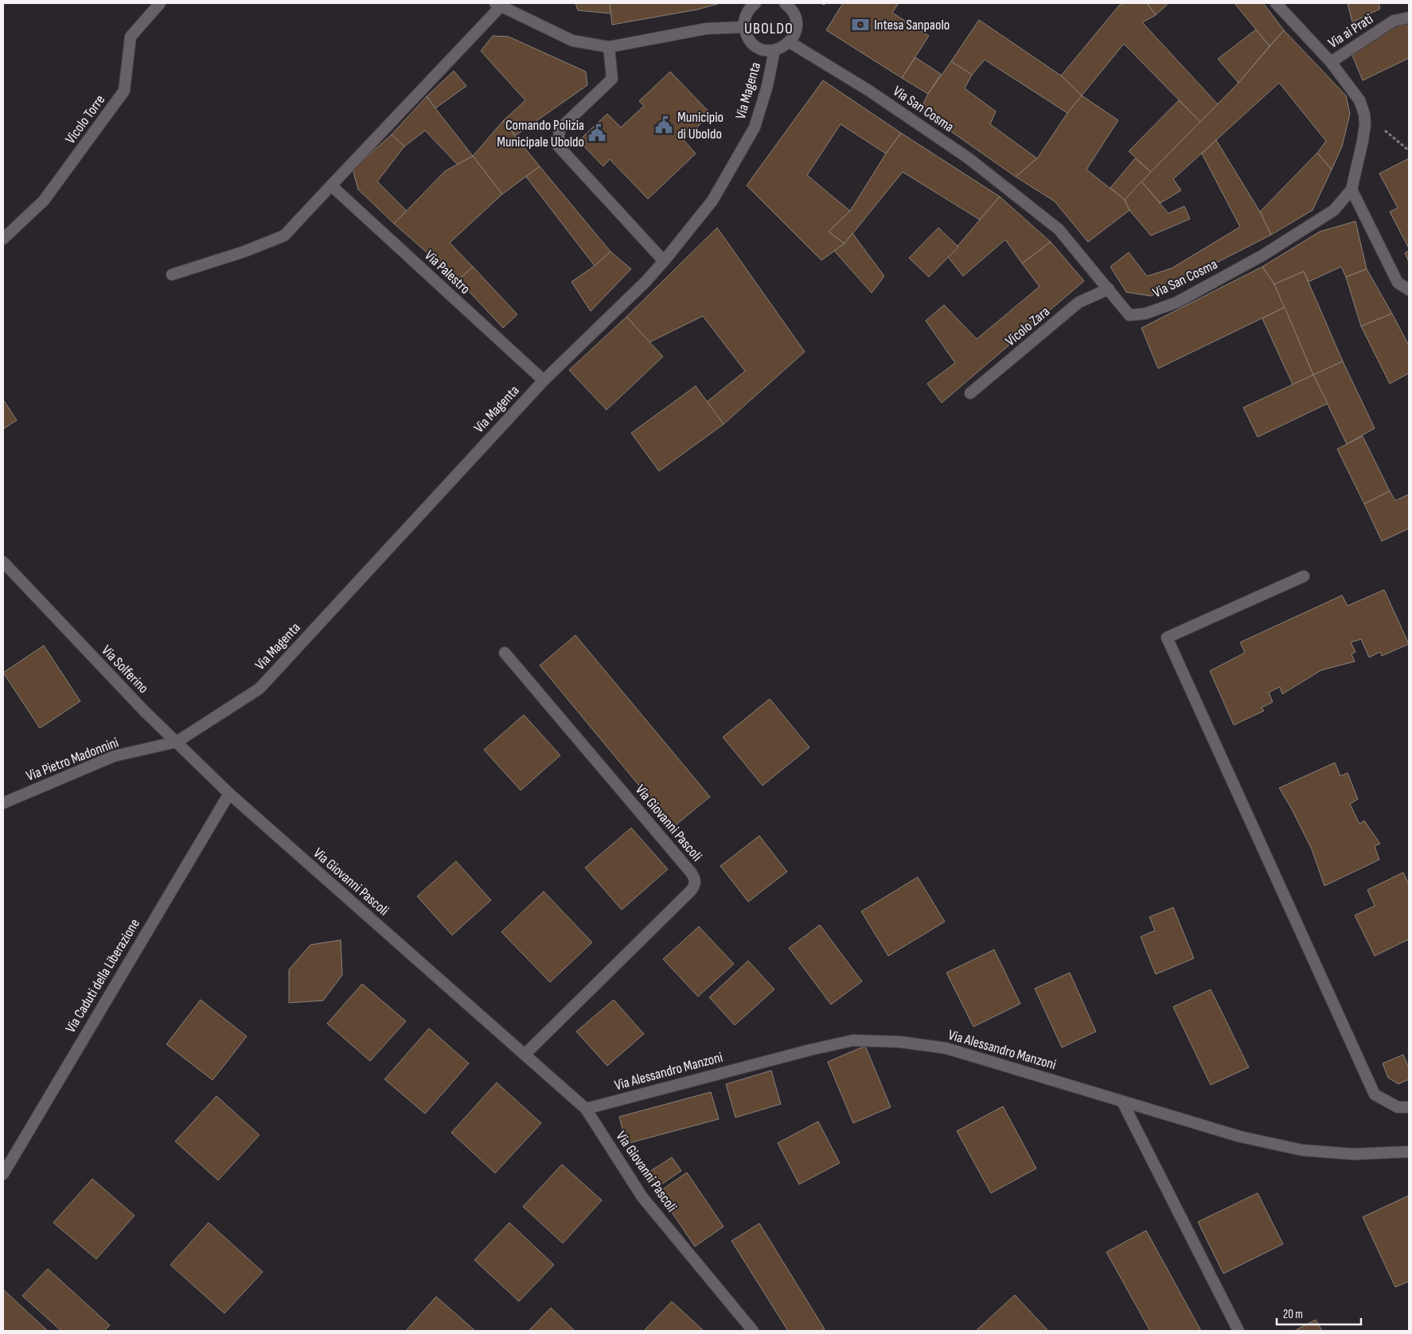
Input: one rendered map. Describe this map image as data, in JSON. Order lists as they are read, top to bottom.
{
  "streets": {
    "street": [
      "Via ai Prati",
      "Via Magenta",
      "Via San Cosma",
      "Vicolo Torre",
      "Via Palestro",
      "Vicolo Zara",
      "Via Solferino",
      "Via Pietro Madonnini",
      "Via Giovanni Pascoli",
      "Via Caduti della Liberazione",
      "Via Alessandro Manzoni"
    ]
  },
  "crossings": [
    ["Via ai Prati", "Via San Cosma"],
    ["Via Magenta", "Via Palestro"],
    ["Via Magenta", "Via Solferino"],
    ["Via Magenta", "Via Pietro Madonnini"],
    ["Via San Cosma", "Vicolo Zara"],
    ["Via Solferino", "Via Pietro Madonnini"],
    ["Via Solferino", "Via Giovanni Pascoli"],
    ["Via Solferino", "Via Caduti della Liberazione"],
    ["Via Giovanni Pascoli", "Via Caduti della Liberazione"],
    ["Via Giovanni Pascoli", "Via Alessandro Manzoni"]
  ],
  "districts": ["UBOLDO"],
  "places": {
    "bank": ["Intesa Sanpaolo"],
    "public building": ["Municipio di Uboldo", "Comando Polizia Municipale Uboldo"]
  },
  "scale_bar": "20 m"
}
